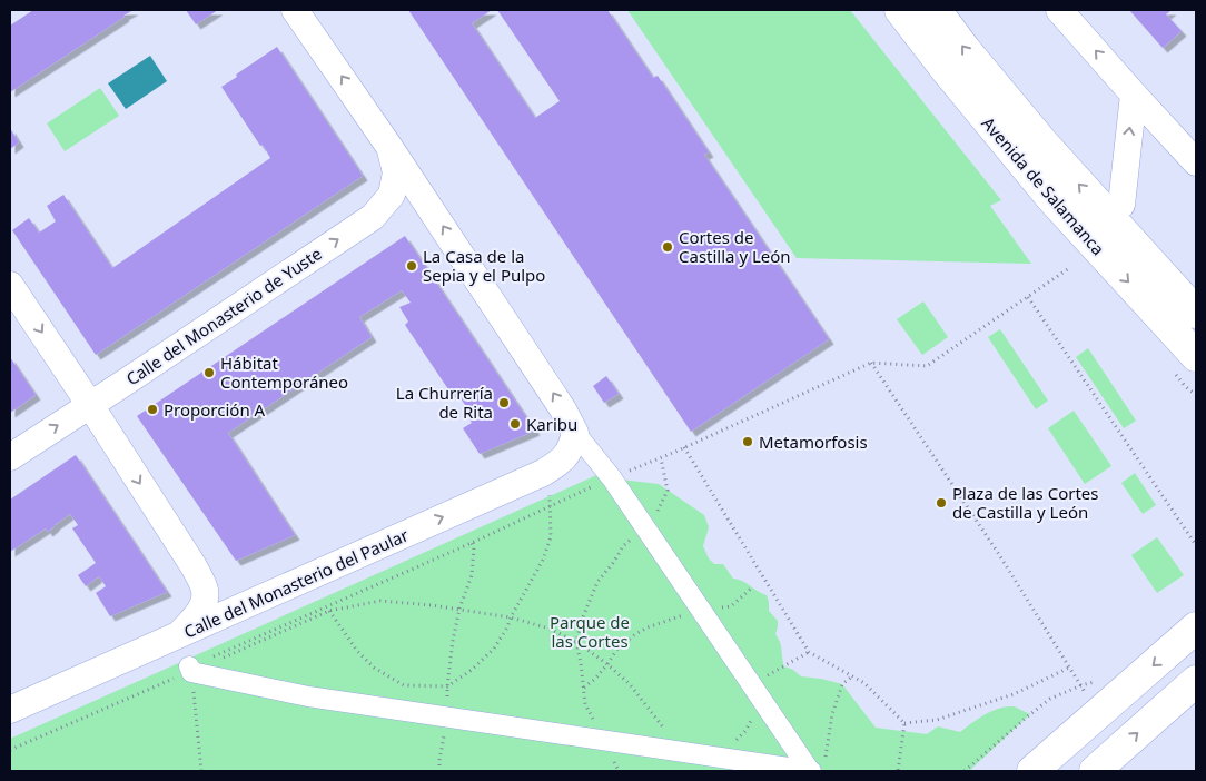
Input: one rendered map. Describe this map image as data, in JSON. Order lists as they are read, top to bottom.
{
  "streets": {
    "highway": ["Avenida de Salamanca"],
    "street": ["Calle del Monasterio de Yuste", "Calle del Monasterio del Paular"]
  },
  "one_way": ["Calle del Monasterio de Yuste", "Calle del Monasterio del Paular"],
  "parks": ["Parque de las Cortes"],
  "places": [
    "Cortes de Castilla y León",
    "La Casa de la Sepia y el Pulpo",
    "Hábitat Contemporáneo",
    "La Churrería de Rita",
    "Proporción A",
    "Karibu",
    "Metamorfosis",
    "Plaza de las Cortes de Castilla y León"
  ]
}
